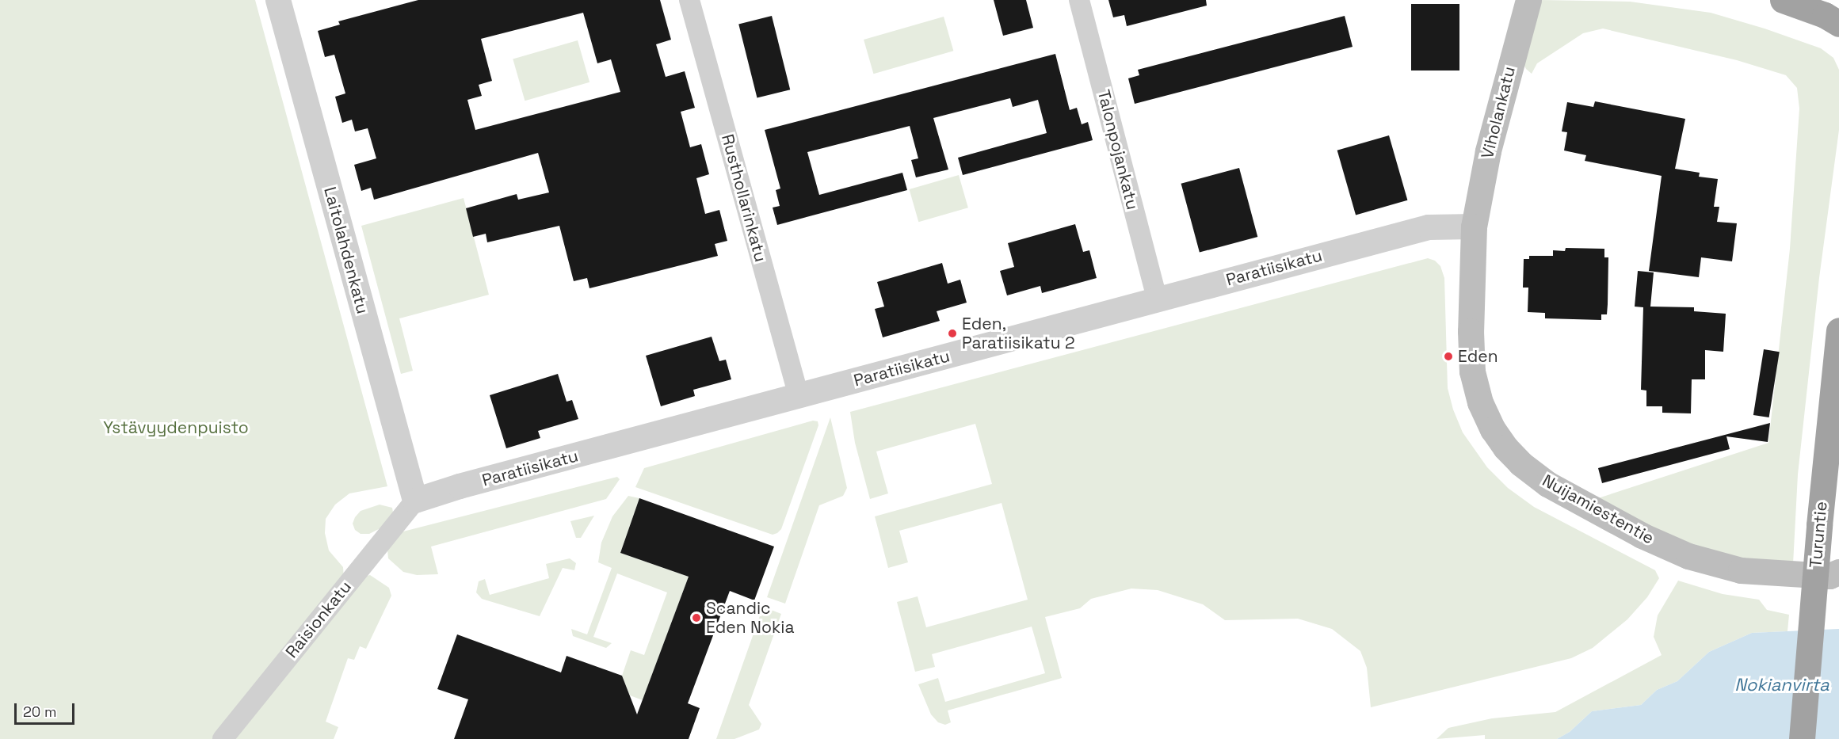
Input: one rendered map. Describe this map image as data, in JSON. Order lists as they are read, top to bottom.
{
  "streets": {
    "highway": ["Turuntie"],
    "main road": ["Viholankatu", "Nuijamiestentie"],
    "street": [
      "Talonpojankatu",
      "Rusthollarinkatu",
      "Laitolahdenkatu",
      "Paratiisikatu",
      "Raisionkatu"
    ]
  },
  "crossings": [
    ["Viholankatu", "Paratiisikatu"],
    ["Viholankatu", "Nuijamiestentie"],
    ["Talonpojankatu", "Paratiisikatu"],
    ["Rusthollarinkatu", "Paratiisikatu"],
    ["Laitolahdenkatu", "Paratiisikatu"],
    ["Laitolahdenkatu", "Raisionkatu"],
    ["Paratiisikatu", "Nuijamiestentie"],
    ["Paratiisikatu", "Raisionkatu"]
  ],
  "water": ["Nokianvirta"],
  "parks": ["Ystävyydenpuisto"],
  "places": ["Eden, Paratiisikatu 2", "Eden", "Scandic Eden Nokia"],
  "scale_bar": "20 m"
}
